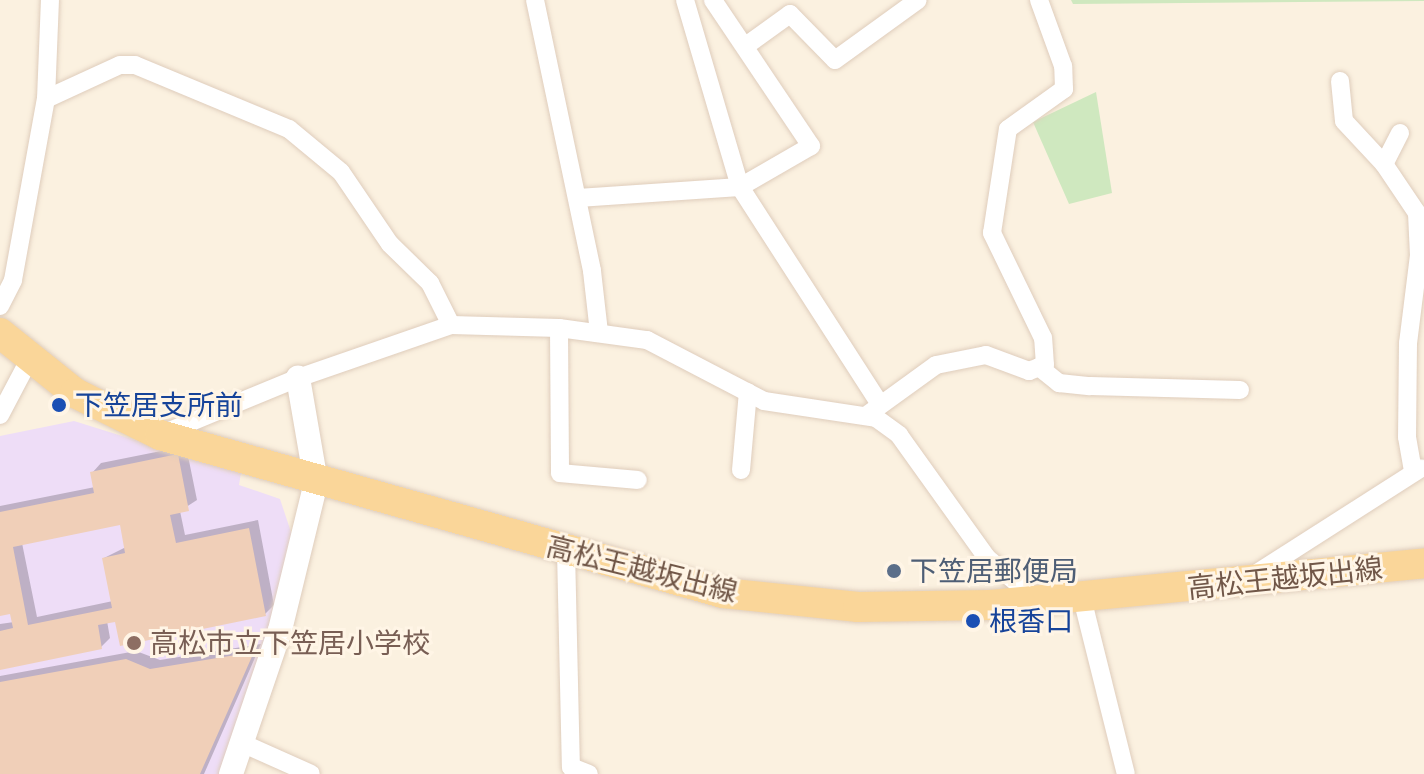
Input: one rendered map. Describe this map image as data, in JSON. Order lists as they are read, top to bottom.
{
  "streets": {
    "main road": ["高松王越坂出線"]
  },
  "places": [
    "下笠居支所前",
    "下笠居郵便局",
    "根香口",
    "高松市立下笠居小学校"
  ]
}
